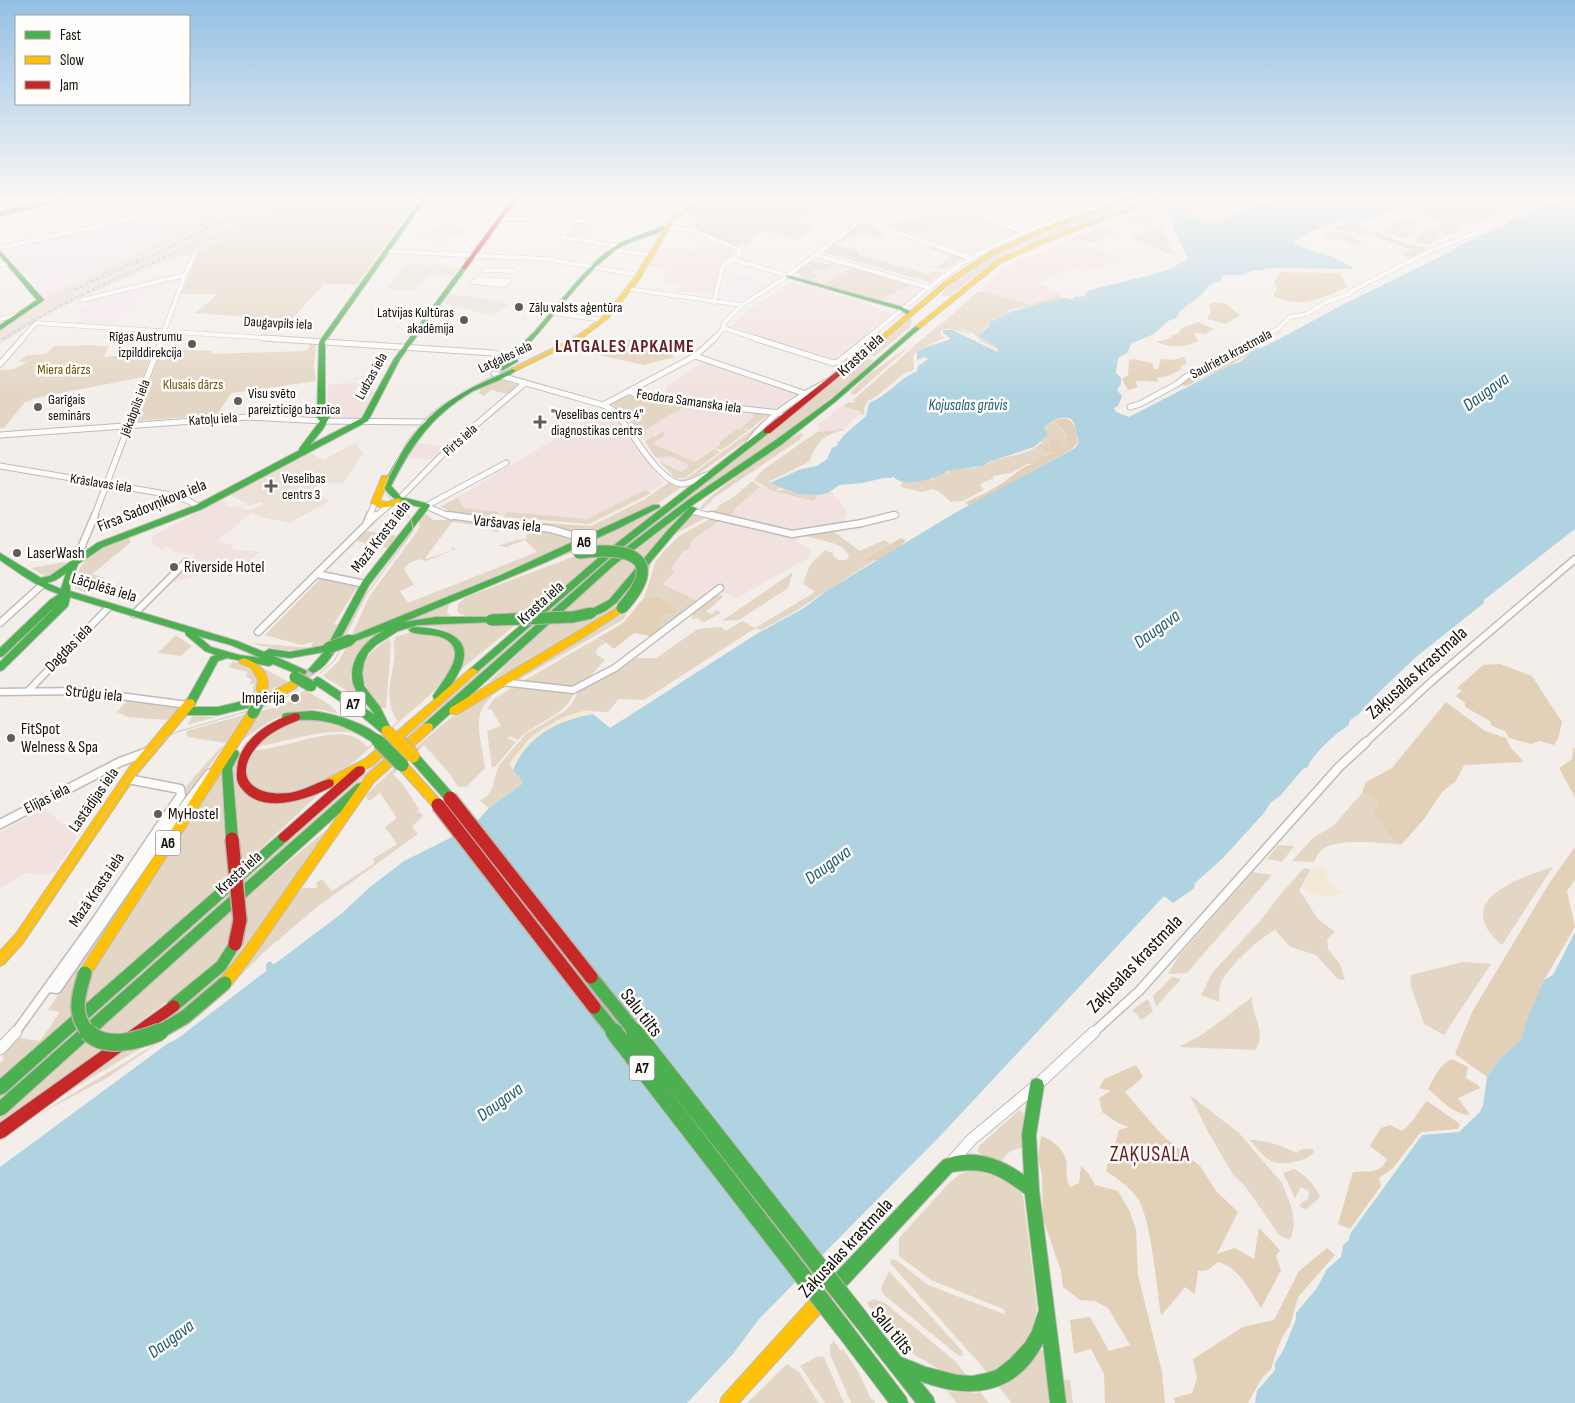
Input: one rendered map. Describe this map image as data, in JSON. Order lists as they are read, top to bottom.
{
  "streets": {
    "main road": [
      "Krasta iela",
      "Latgales iela",
      "Ludzas iela",
      "Firsa Sadovņikova iela",
      "Mazā Krasta iela",
      "A6",
      "Lāčplēša iela",
      "Zaķusalas krastmala",
      "A7",
      "Lastādijas iela",
      "Salu tilts"
    ],
    "street": [
      "Daugavpils iela",
      "Saulrieta krastmala",
      "Feodora Samanska iela",
      "Jēkabpils iela",
      "Katoļu iela",
      "Pirts iela",
      "Krāslavas iela",
      "Varšavas iela",
      "Dagdas iela",
      "Strūgu iela",
      "Elijas iela"
    ]
  },
  "crossings": [
    ["Daugavpils iela", "Latgales iela"],
    ["Daugavpils iela", "Ludzas iela"],
    ["Daugavpils iela", "Jēkabpils iela"],
    ["Krasta iela", "A6"],
    ["Latgales iela", "Katoļu iela"],
    ["Latgales iela", "Pirts iela"],
    ["Ludzas iela", "Katoļu iela"],
    ["Ludzas iela", "Firsa Sadovņikova iela"],
    ["Jēkabpils iela", "Katoļu iela"],
    ["Jēkabpils iela", "Krāslavas iela"],
    ["Jēkabpils iela", "Firsa Sadovņikova iela"],
    ["Katoļu iela", "Firsa Sadovņikova iela"],
    ["Krāslavas iela", "Firsa Sadovņikova iela"],
    ["Firsa Sadovņikova iela", "Lāčplēša iela"],
    ["Varšavas iela", "Mazā Krasta iela"],
    ["Varšavas iela", "A6"],
    ["Mazā Krasta iela", "A6"],
    ["Mazā Krasta iela", "Lāčplēša iela"],
    ["Mazā Krasta iela", "Strūgu iela"],
    ["Mazā Krasta iela", "Lastādijas iela"],
    ["Mazā Krasta iela", "Salu tilts"],
    ["A6", "Lāčplēša iela"],
    ["Lāčplēša iela", "Dagdas iela"],
    ["Lāčplēša iela", "Salu tilts"],
    ["Dagdas iela", "Strūgu iela"],
    ["Strūgu iela", "Lastādijas iela"],
    ["Elijas iela", "Lastādijas iela"]
  ],
  "districts": ["LATGALES APKAIME", "ZAĶUSALA"],
  "water": ["Daugava", "Kojusalas grāvis"],
  "parks": ["Miera dārzs", "Klusais dārzs"],
  "places": {
    "other": [
      "Zāļu valsts aģentūra",
      "Latvijas Kultūras akadēmija",
      "Rīgas Austrumu izpilddirekcija",
      "Visu svēto pareizticīgo baznīca",
      "Garīgais seminārs",
      "LaserWash",
      "Riverside Hotel",
      "Impērija",
      "FitSpot Welness & Spa",
      "MyHostel"
    ],
    "health": ["\"Veselības centrs 4\" diagnostikas centrs", "Veselības centrs 3"]
  },
  "legend": ["Fast", "Slow", "Jam"]
}
